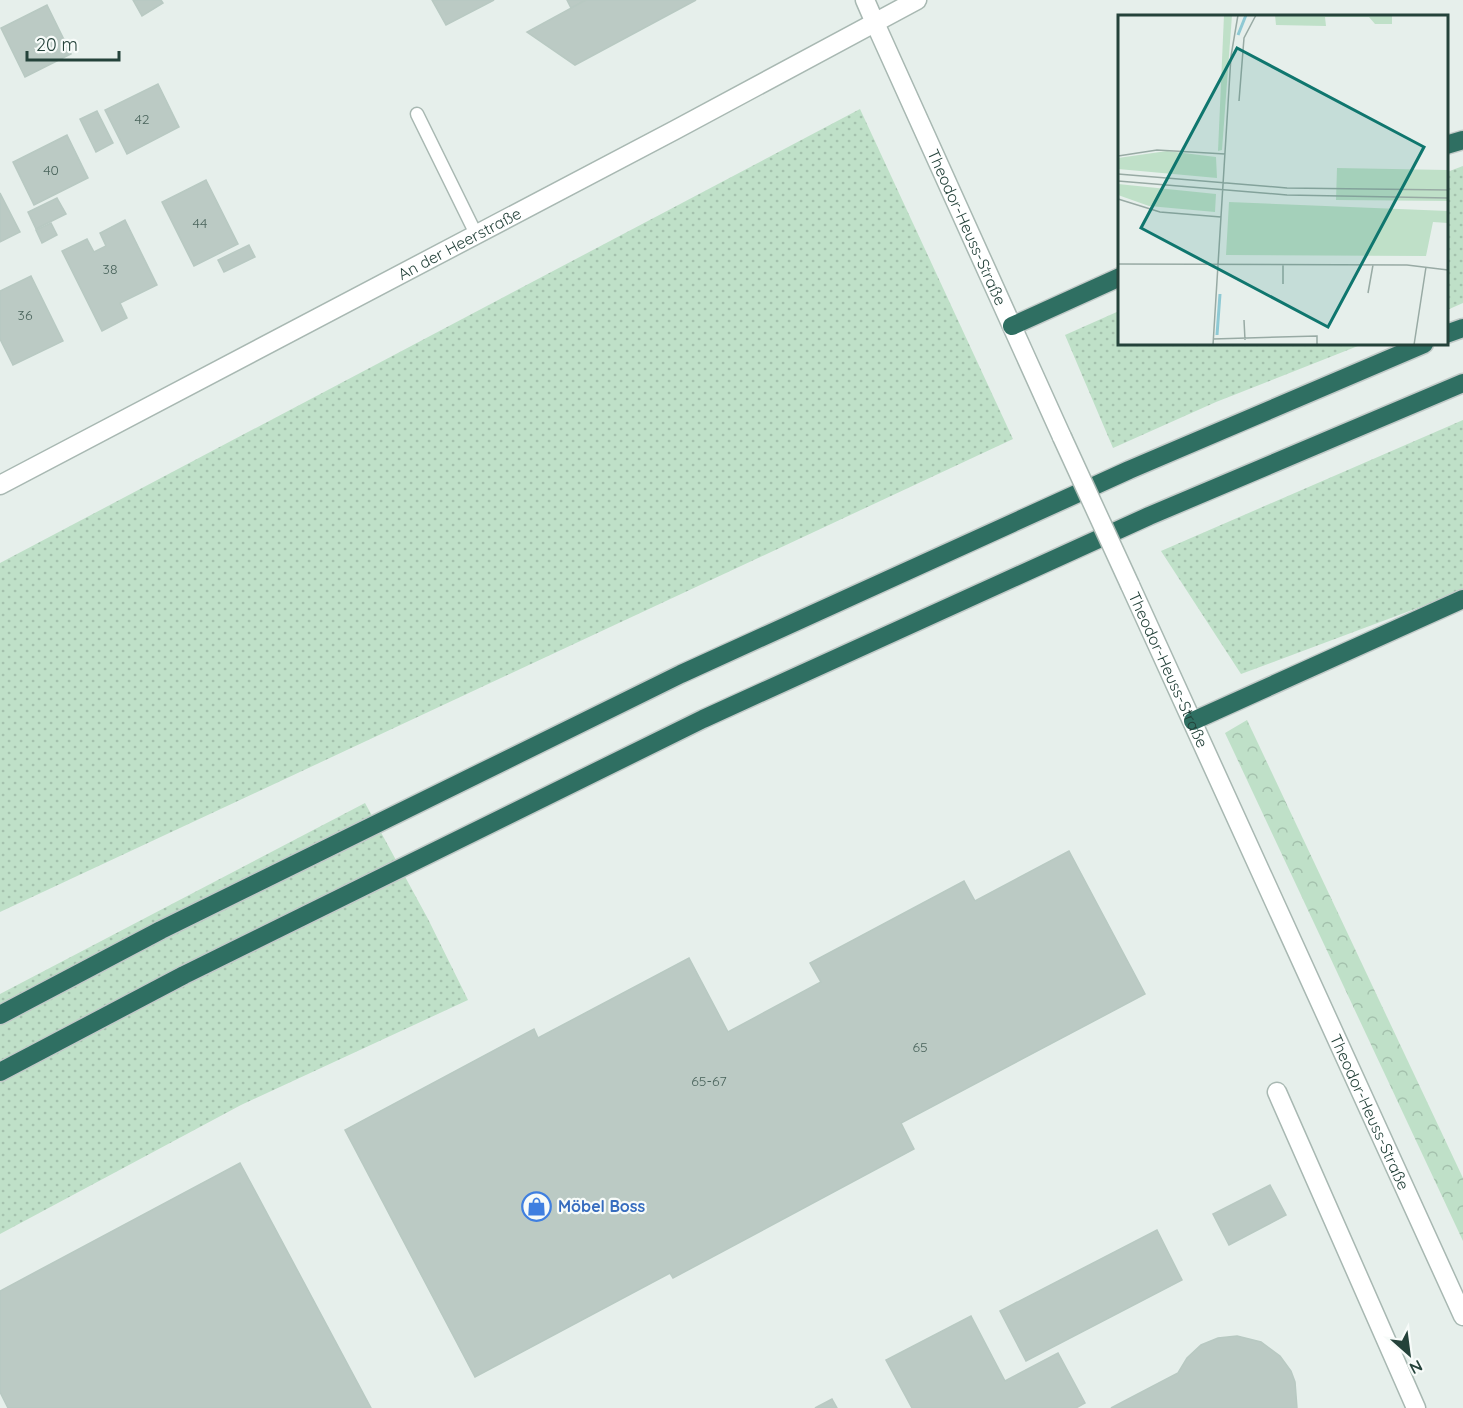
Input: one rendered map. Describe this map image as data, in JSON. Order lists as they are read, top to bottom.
{
  "streets": {
    "street": ["Theodor-Heuss-Straße", "An der Heerstraße"]
  },
  "crossings": [
    ["Theodor-Heuss-Straße", "An der Heerstraße"]
  ],
  "places": {
    "shop": ["Möbel Boss"]
  },
  "house_numbers": [
    "42",
    "40",
    "44",
    "38",
    "36",
    "65",
    "65-67"
  ],
  "scale_bar": "20 m",
  "north": "bottom right"
}
